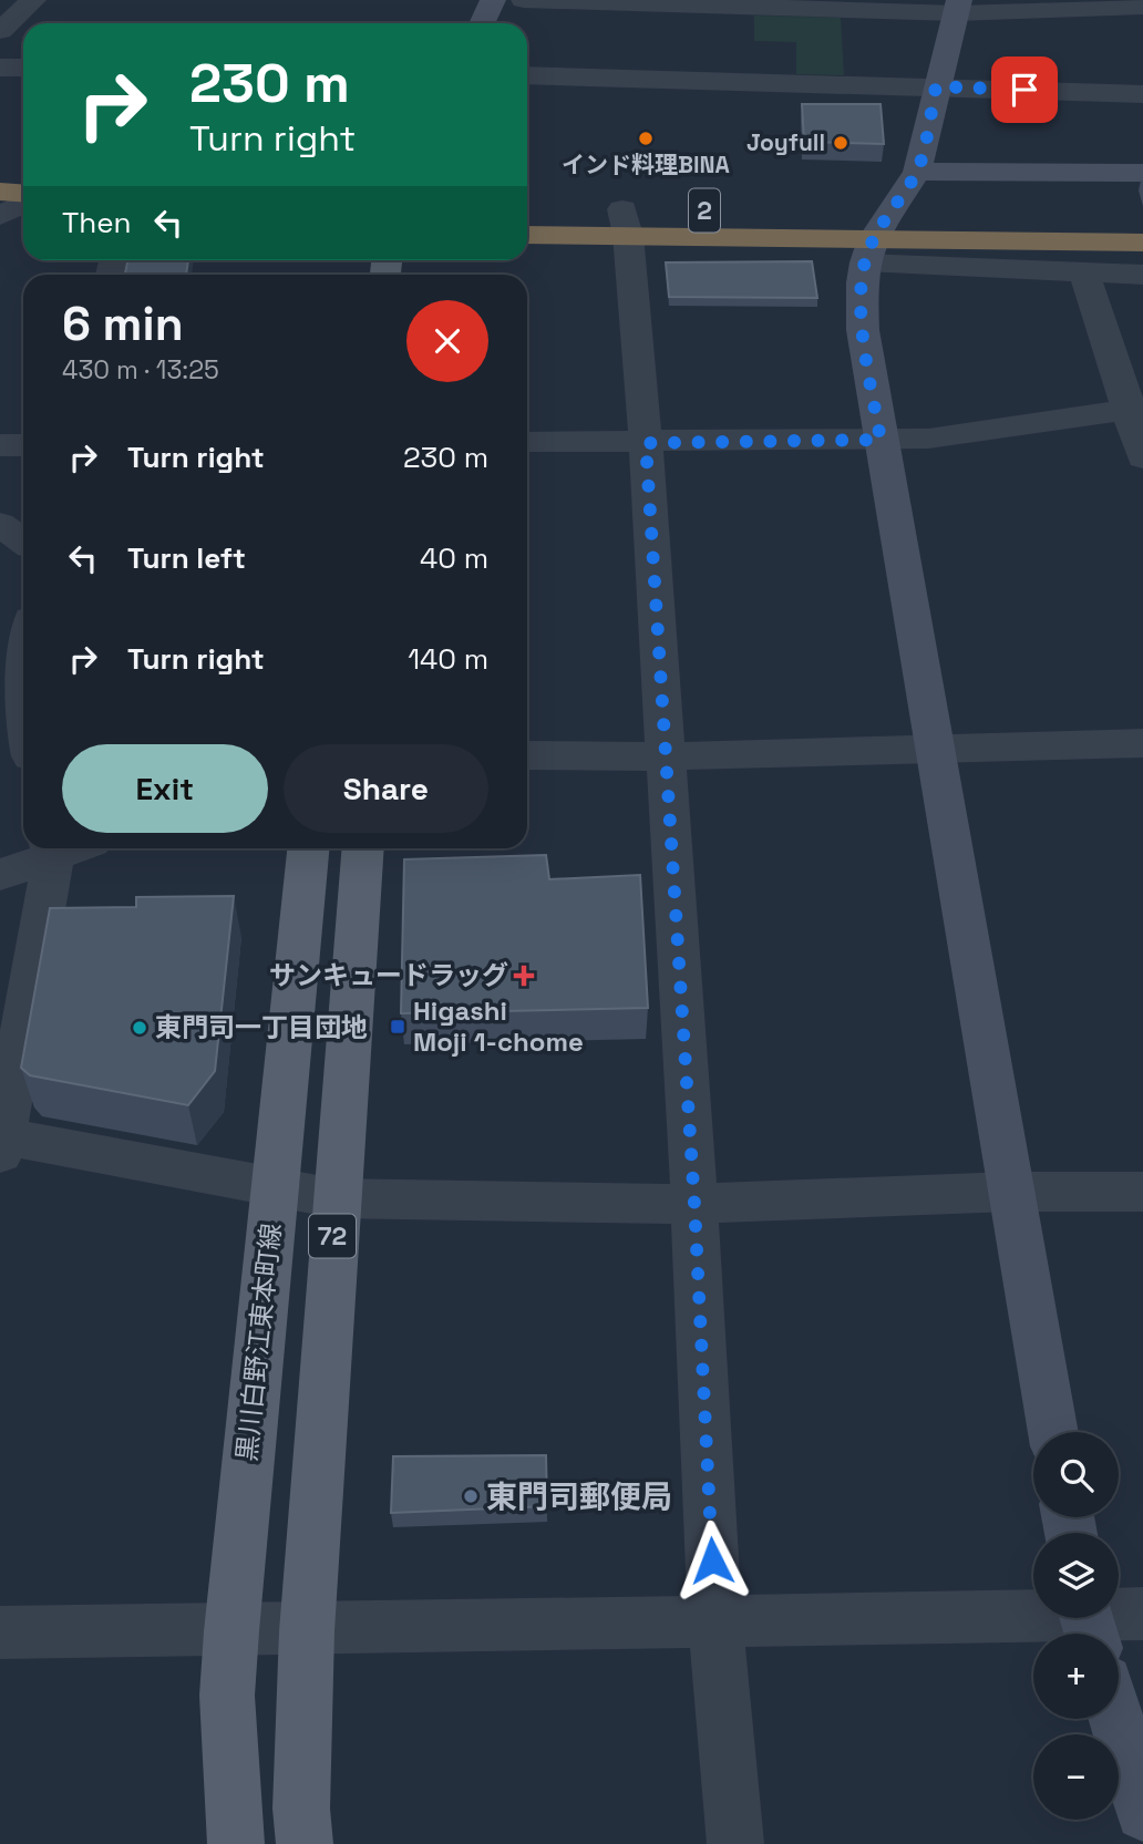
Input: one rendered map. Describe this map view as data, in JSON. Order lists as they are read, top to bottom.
{
  "streets": {
    "highway": ["2"],
    "main road": ["72", "黒川白野江東本町線"]
  },
  "places": {
    "other": [
      "インド料理BINA",
      "Joyfull",
      "東門司一丁目団地",
      "東門司郵便局"
    ],
    "health": ["サンキュードラッグ"],
    "transit": ["Higashi Moji 1-chome"]
  },
  "page": {
    "turn": ["230 m", "Turn right"],
    "then": "Then",
    "heading": ["6 min", "430 m · 13:25"],
    "list": [
      {
        "name": "Turn right",
        "value": "230 m"
      },
      {
        "name": "Turn left",
        "value": "40 m"
      },
      {
        "name": "Turn right",
        "value": "140 m"
      }
    ],
    "buttons": ["Exit", "Share"],
    "map_buttons": ["+", "−"]
  }
}
